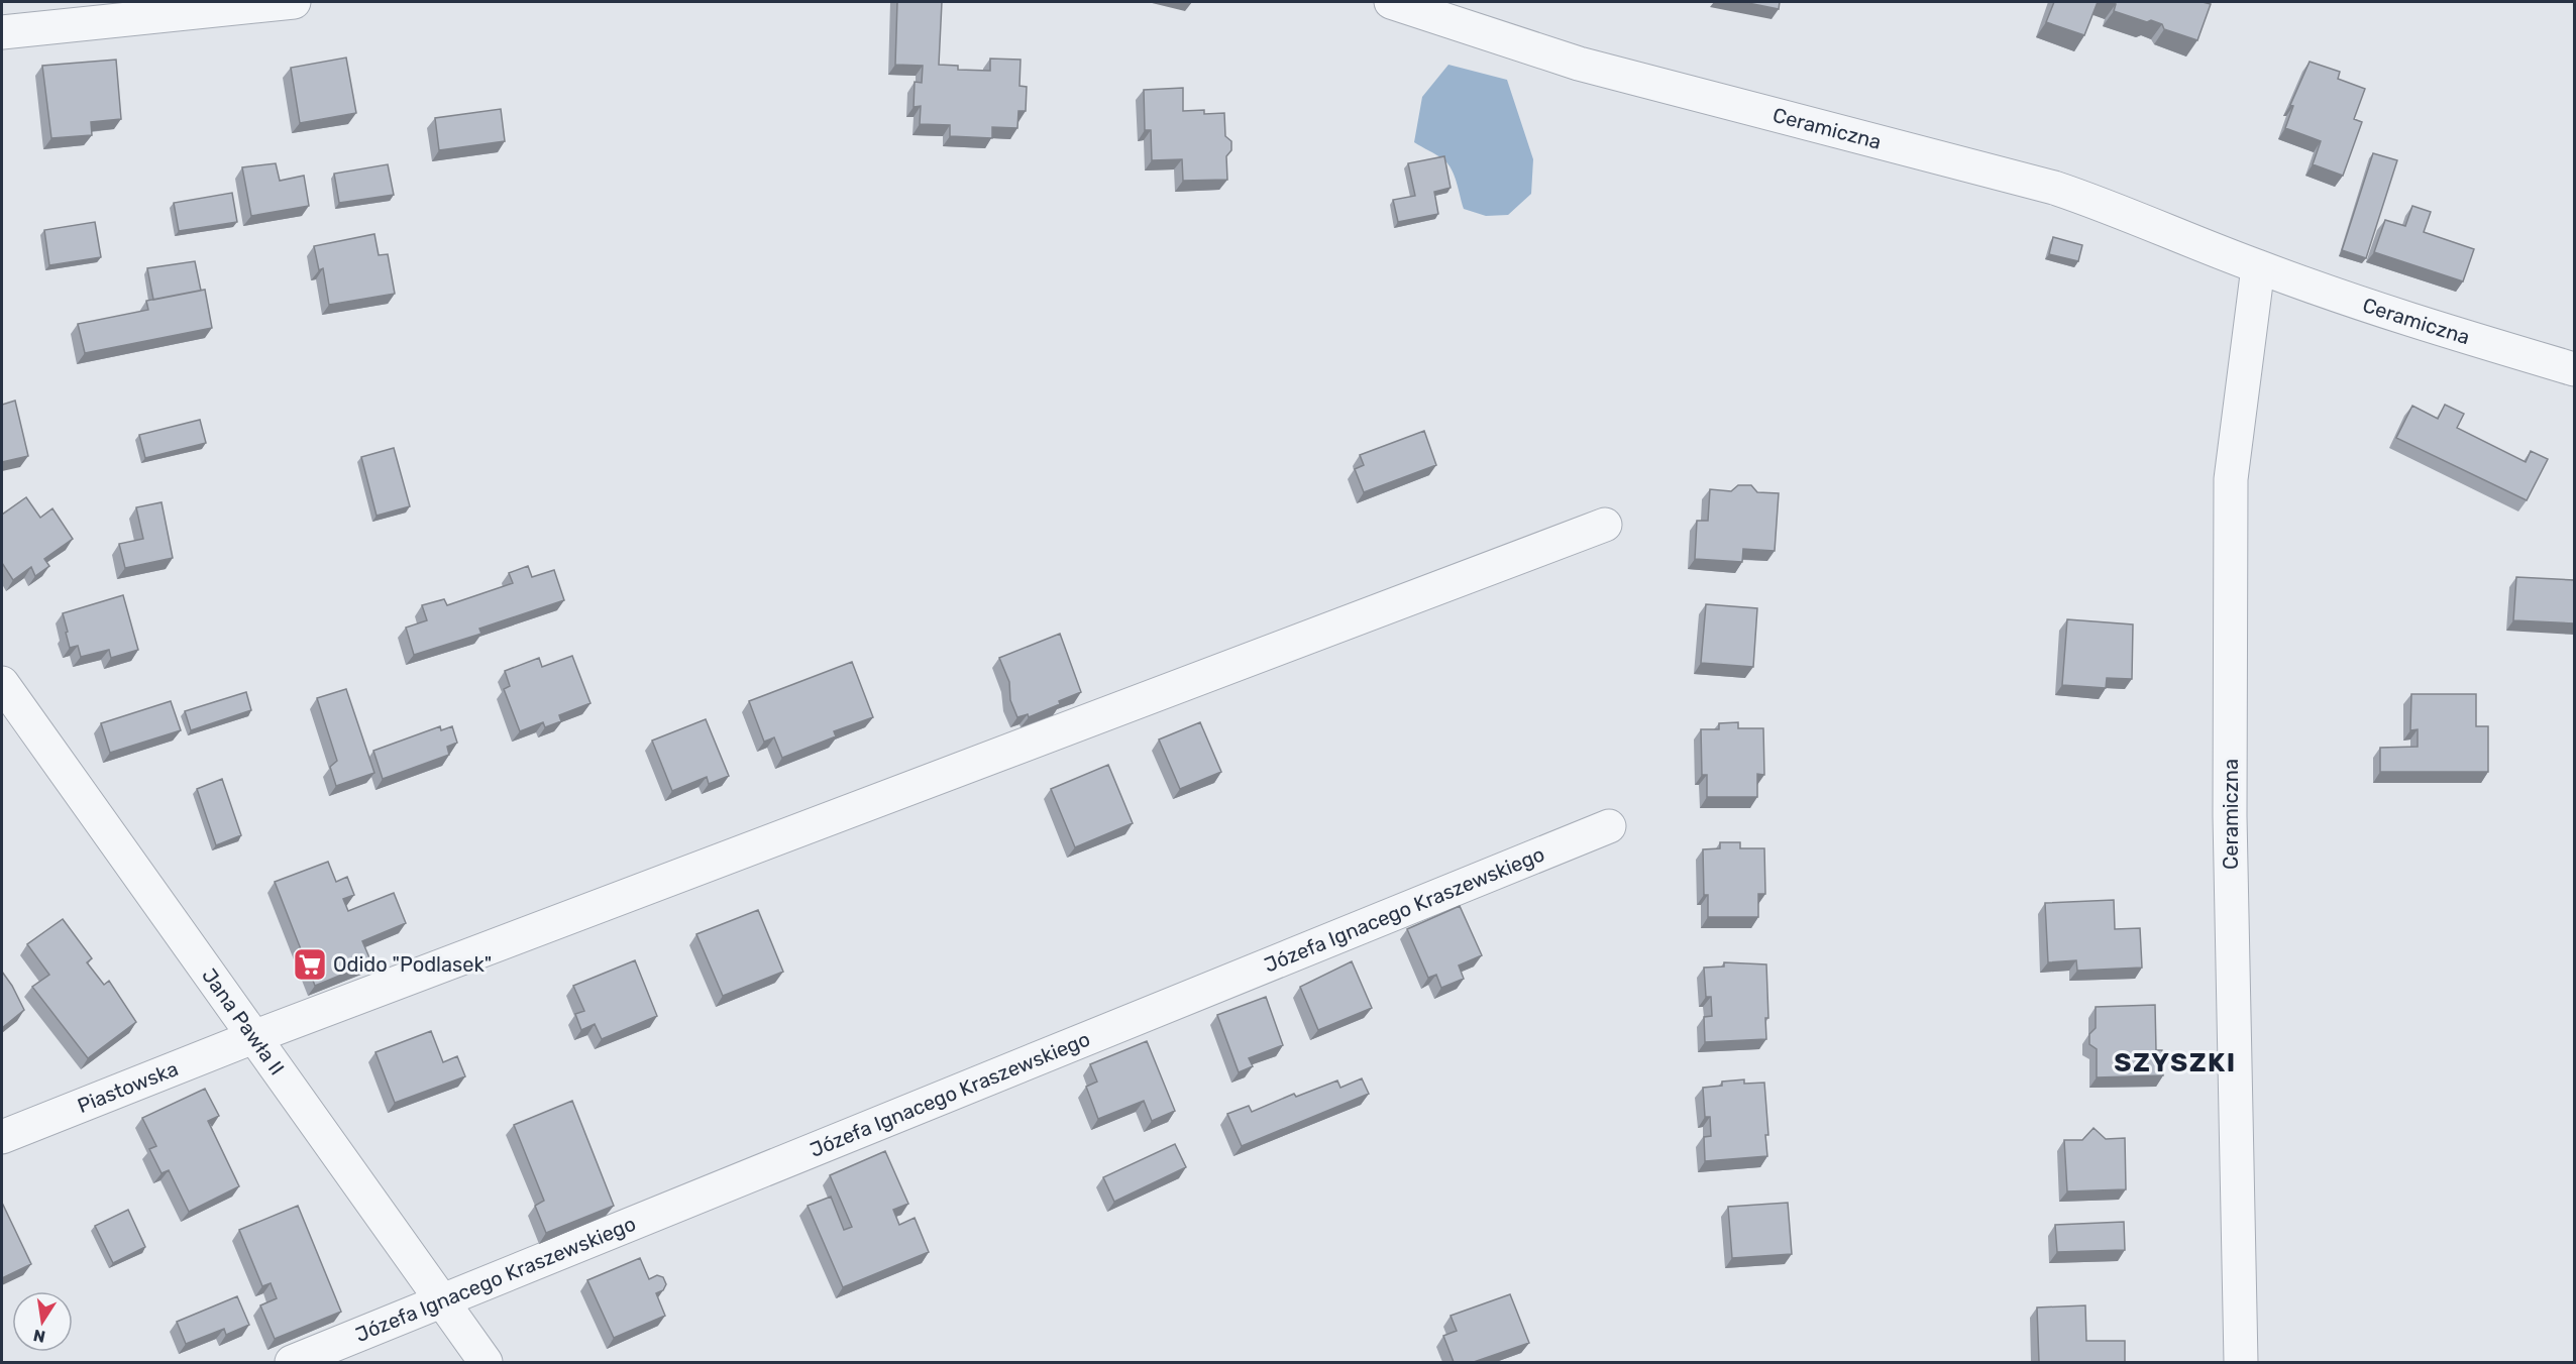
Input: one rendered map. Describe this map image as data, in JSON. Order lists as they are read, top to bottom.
{
  "streets": {
    "street": [
      "Ceramiczna",
      "Józefa Ignacego Kraszewskiego",
      "Jana Pawła II",
      "Piastowska"
    ]
  },
  "crossings": [
    ["Józefa Ignacego Kraszewskiego", "Jana Pawła II"],
    ["Jana Pawła II", "Piastowska"]
  ],
  "districts": ["SZYSZKI"],
  "places": {
    "supermarket": ["Odido \"Podlasek\""]
  },
  "north": "bottom"
}
